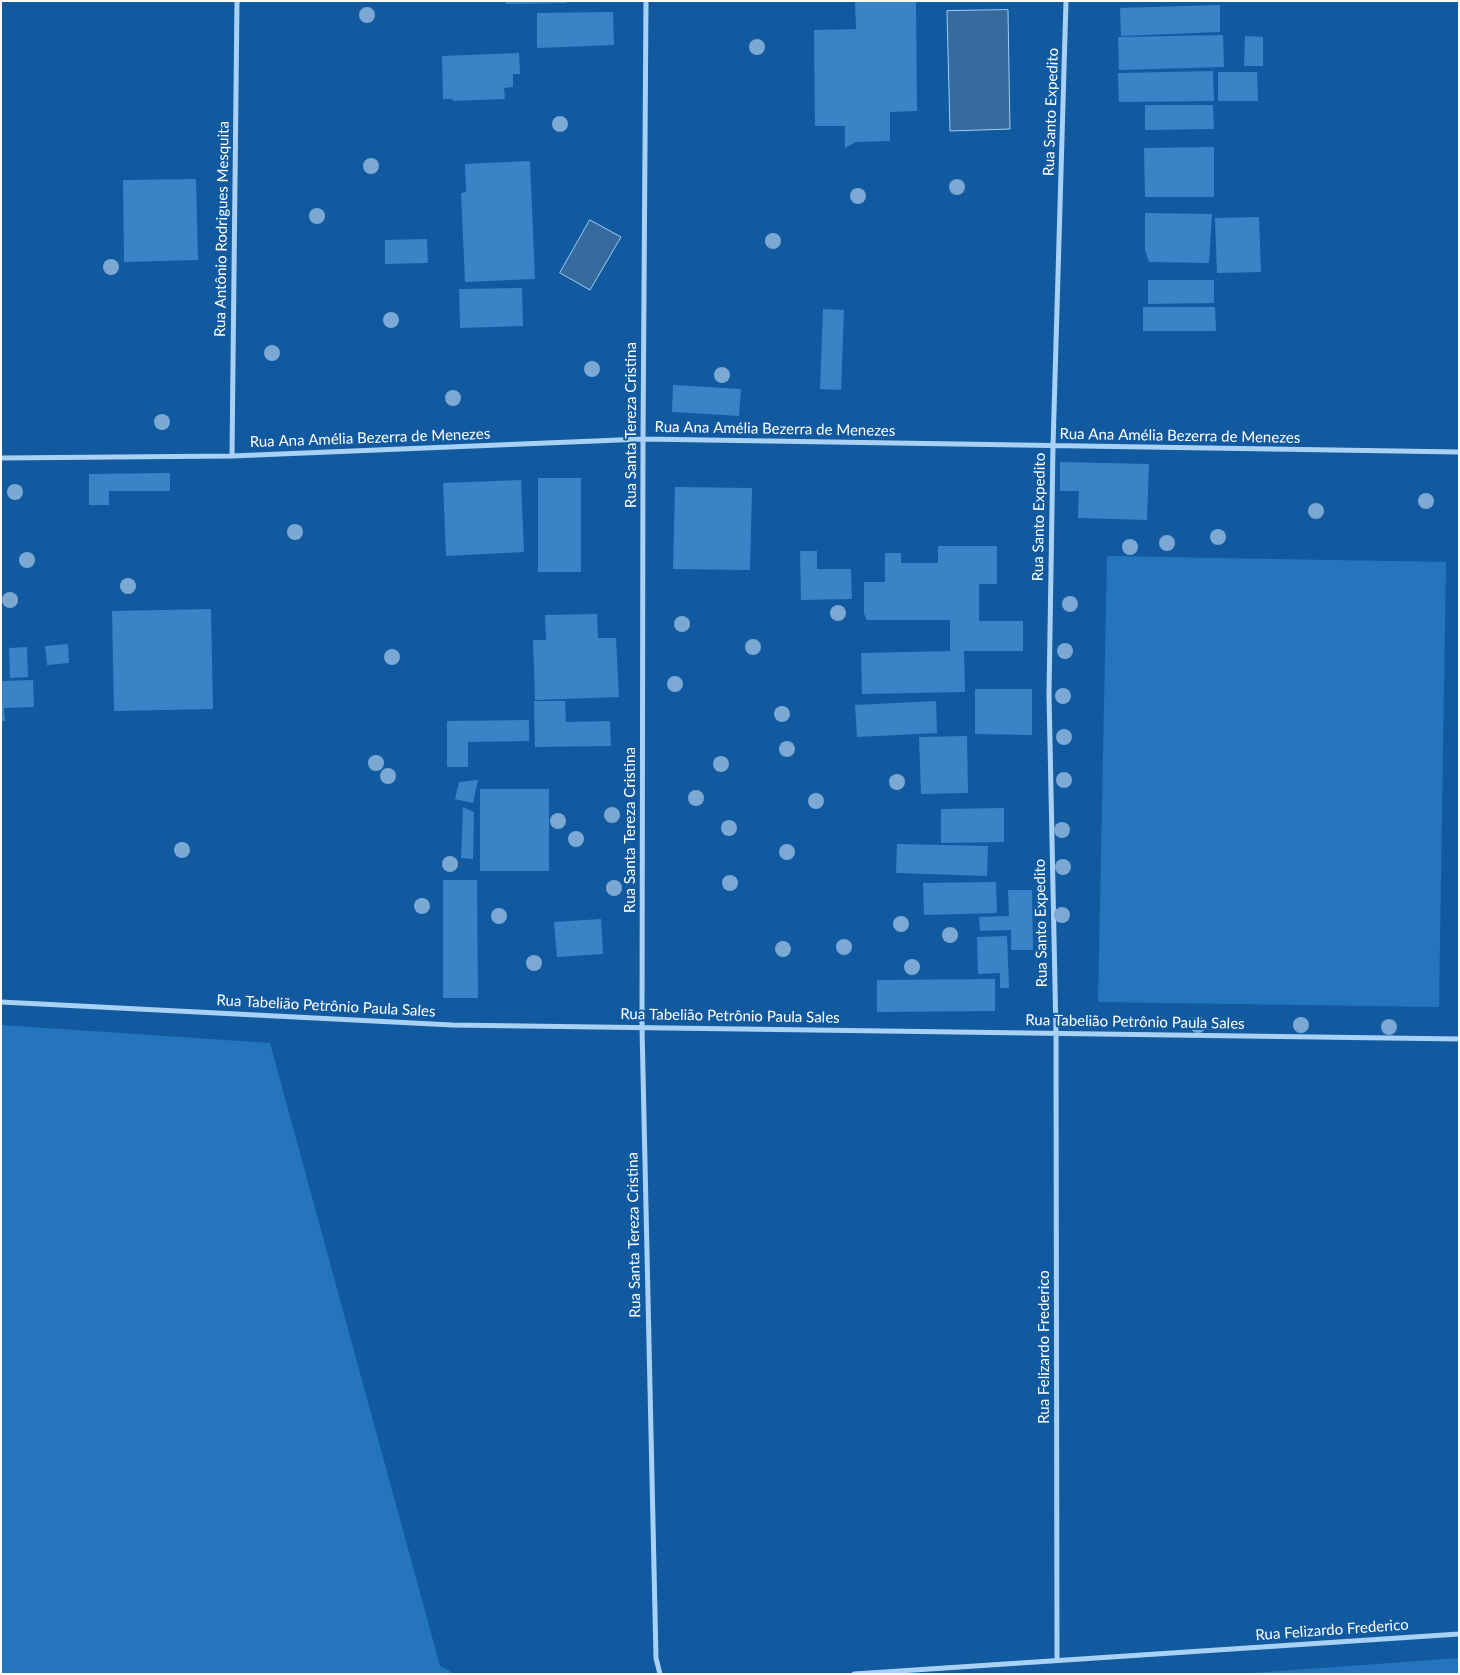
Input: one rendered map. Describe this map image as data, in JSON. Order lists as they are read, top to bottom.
{
  "streets": {
    "street": [
      "Rua Santo Expedito",
      "Rua Antônio Rodrigues Mesquita",
      "Rua Santa Tereza Cristina",
      "Rua Ana Amélia Bezerra de Menezes",
      "Rua Tabelião Petrônio Paula Sales",
      "Rua Felizardo Frederico"
    ]
  },
  "crossings": [
    ["Rua Santo Expedito", "Rua Ana Amélia Bezerra de Menezes"],
    ["Rua Santo Expedito", "Rua Tabelião Petrônio Paula Sales"],
    ["Rua Santo Expedito", "Rua Felizardo Frederico"],
    ["Rua Antônio Rodrigues Mesquita", "Rua Ana Amélia Bezerra de Menezes"],
    ["Rua Santa Tereza Cristina", "Rua Ana Amélia Bezerra de Menezes"],
    ["Rua Santa Tereza Cristina", "Rua Tabelião Petrônio Paula Sales"],
    ["Rua Tabelião Petrônio Paula Sales", "Rua Felizardo Frederico"]
  ]
}
